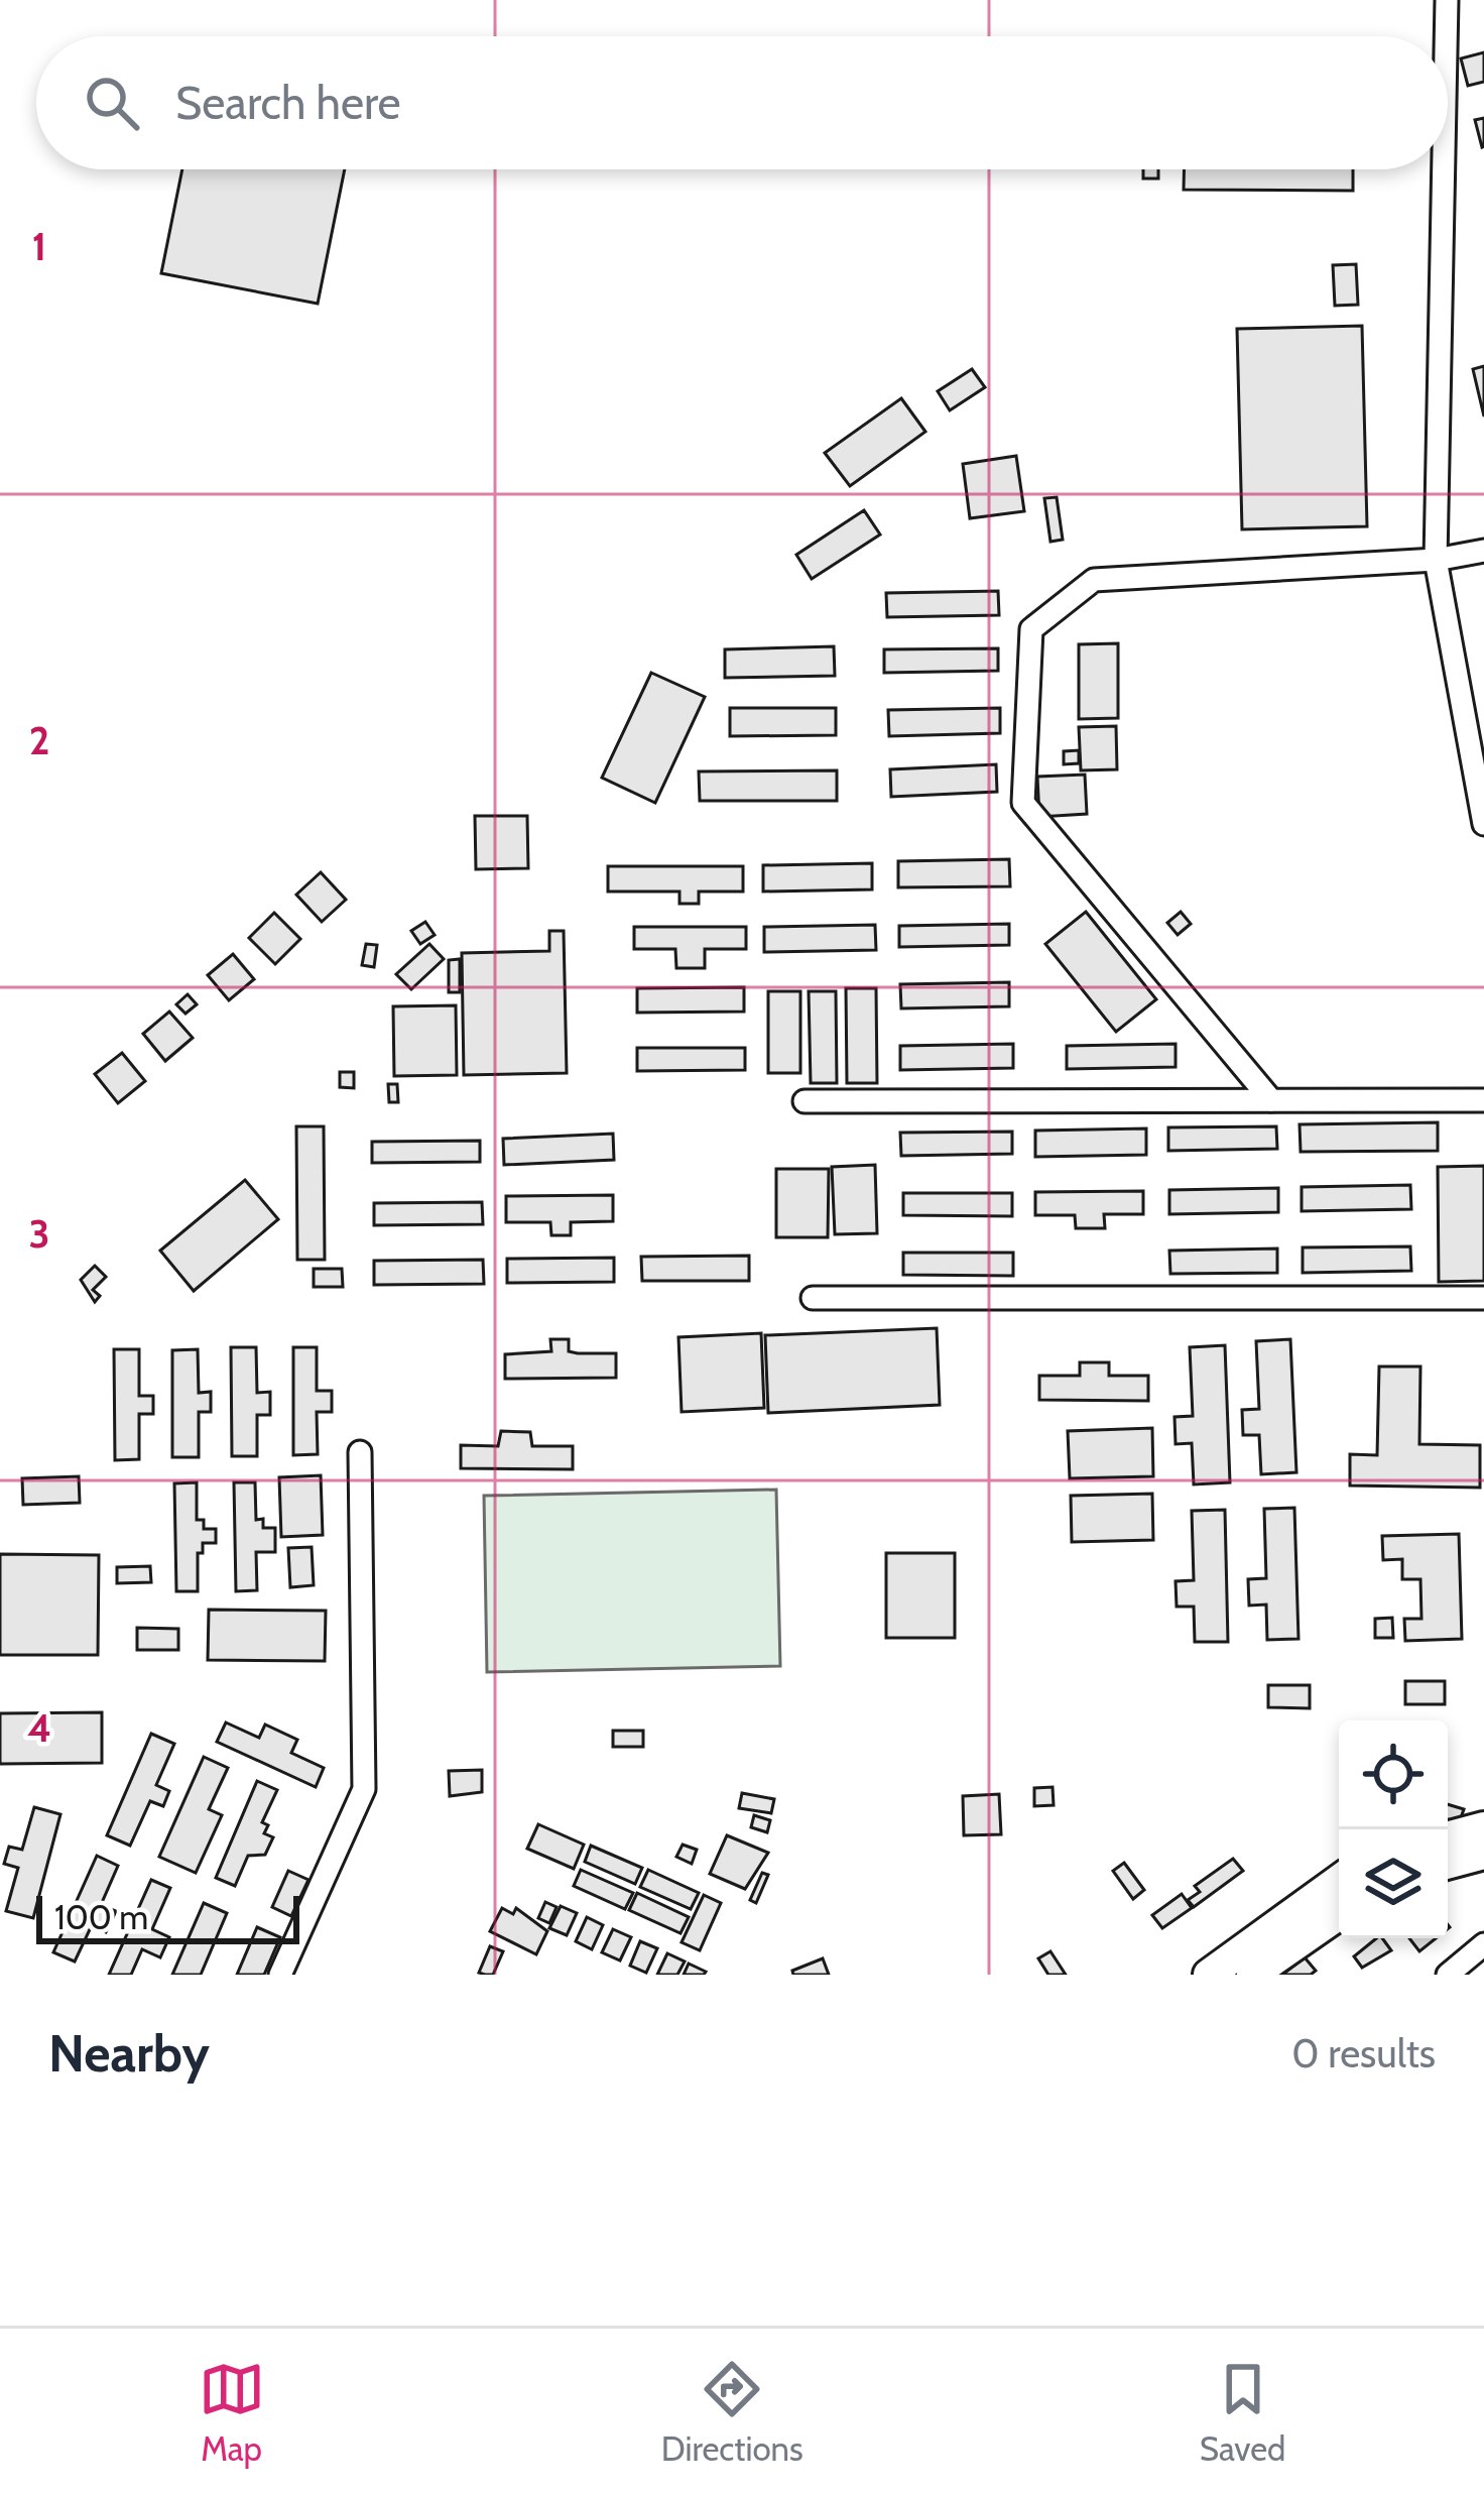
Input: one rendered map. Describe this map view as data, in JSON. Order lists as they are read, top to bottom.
{
  "scale_bar": "100 m",
  "page": {
    "search": "Search here",
    "scale": "100 m",
    "heading": ["Nearby", "0 results"],
    "nav": ["Map", "Directions", "Saved"]
  },
  "grid": {
    "rows": [
      "1",
      "2",
      "3",
      "4"
    ]
  }
}
